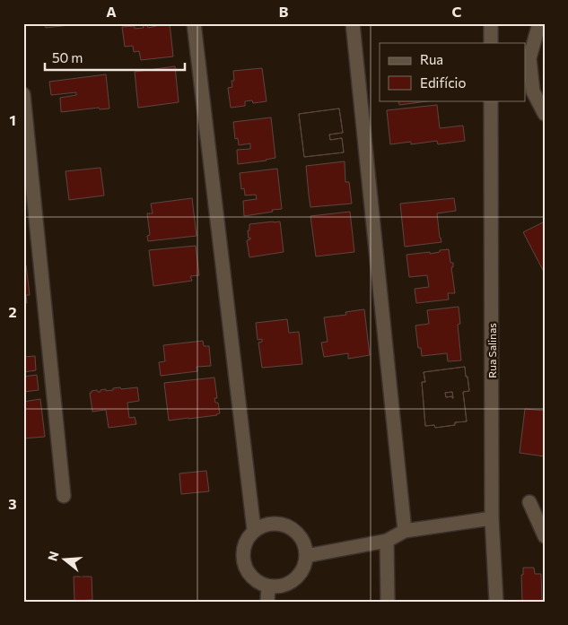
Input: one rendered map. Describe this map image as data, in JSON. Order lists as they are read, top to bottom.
{
  "streets": {
    "street": ["Rua Salinas"]
  },
  "legend": ["Rua", "Edifício"],
  "scale_bar": "50 m",
  "north": "left",
  "grid": {
    "columns": ["A", "B", "C"],
    "rows": ["1", "2", "3"]
  }
}
